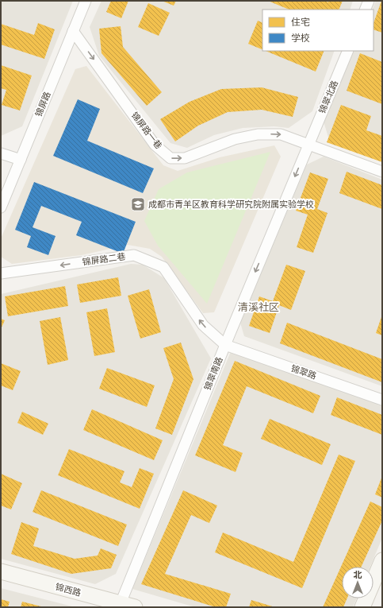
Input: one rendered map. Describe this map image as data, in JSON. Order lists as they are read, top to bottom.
{
  "streets": {
    "street": [
      "锦翠北路",
      "锦屏路",
      "锦屏路一巷",
      "锦屏路二巷",
      "锦翠路",
      "锦翠南路",
      "锦西路"
    ]
  },
  "crossings": [
    ["锦翠北路", "锦屏路一巷"],
    ["锦翠北路", "锦翠南路"],
    ["锦屏路", "锦屏路一巷"],
    ["锦屏路一巷", "锦翠南路"],
    ["锦屏路二巷", "锦翠路"],
    ["锦屏路二巷", "锦翠南路"],
    ["锦翠路", "锦翠南路"],
    ["锦翠南路", "锦西路"]
  ],
  "one_way": ["锦屏路一巷", "锦屏路二巷", "锦翠南路"],
  "districts": ["清溪社区"],
  "places": {
    "school or university": ["成都市青羊区教育科学研究院附属实验学校"]
  },
  "legend": ["住宅", "学校"],
  "north": "top"
}
